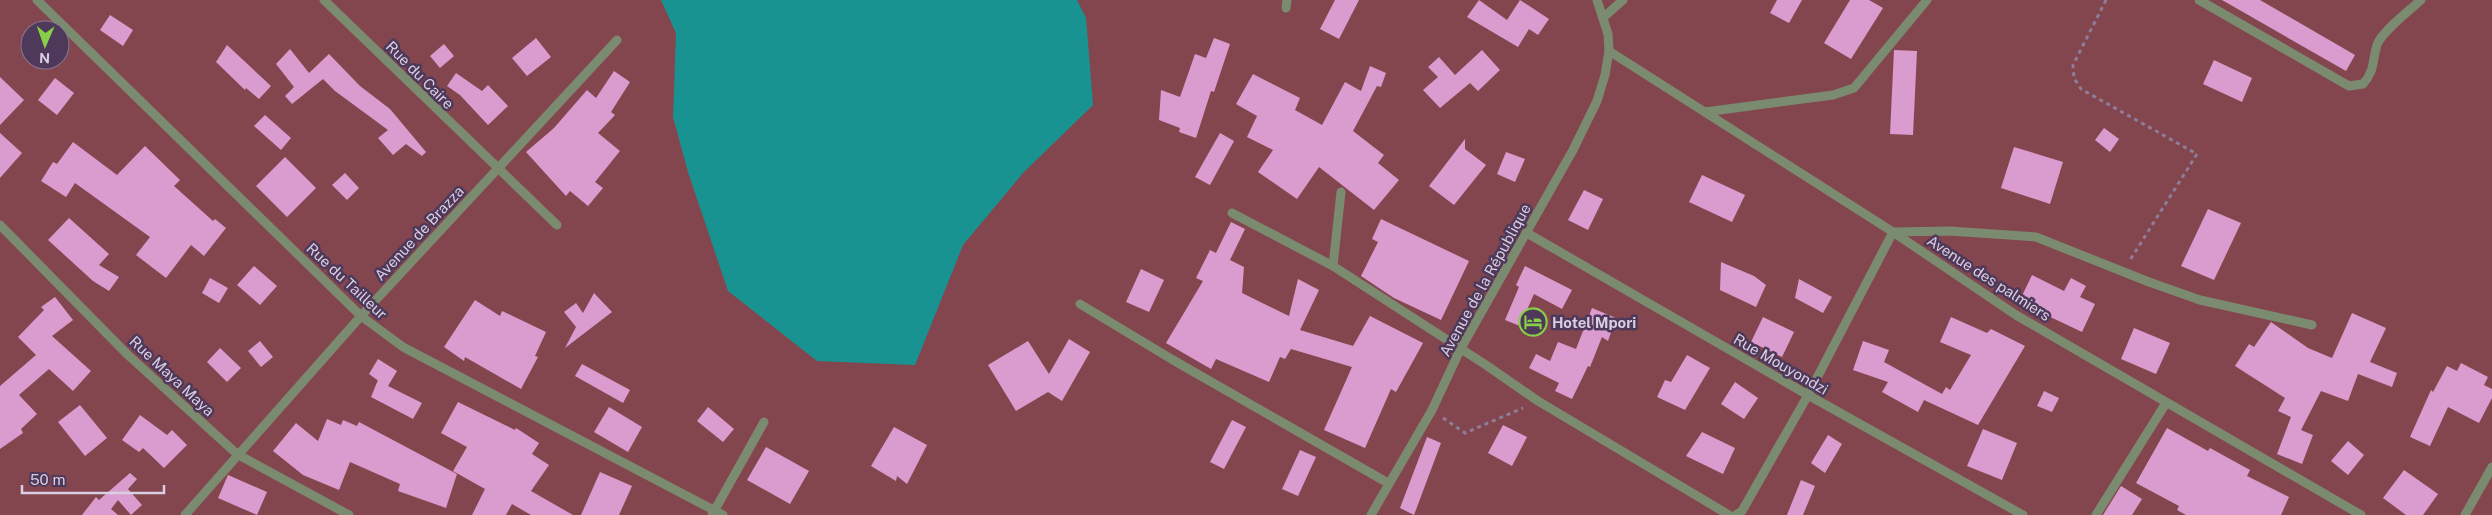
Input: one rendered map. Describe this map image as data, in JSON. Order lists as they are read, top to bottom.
{
  "streets": {
    "street": [
      "Rue du Caire",
      "Avenue de Brazza",
      "Avenue des palmiers",
      "Avenue de la République",
      "Rue du Tailleur",
      "Rue Mouyondzi",
      "Rue Maya Maya"
    ]
  },
  "crossings": [
    ["Rue du Caire", "Avenue de Brazza"],
    ["Avenue de Brazza", "Rue du Tailleur"],
    ["Avenue de Brazza", "Rue Maya Maya"],
    ["Avenue des palmiers", "Avenue de la République"],
    ["Avenue de la République", "Rue Mouyondzi"]
  ],
  "places": {
    "hotel": ["Hotel Mpori"]
  },
  "scale_bar": "50 m",
  "north": "bottom"
}
